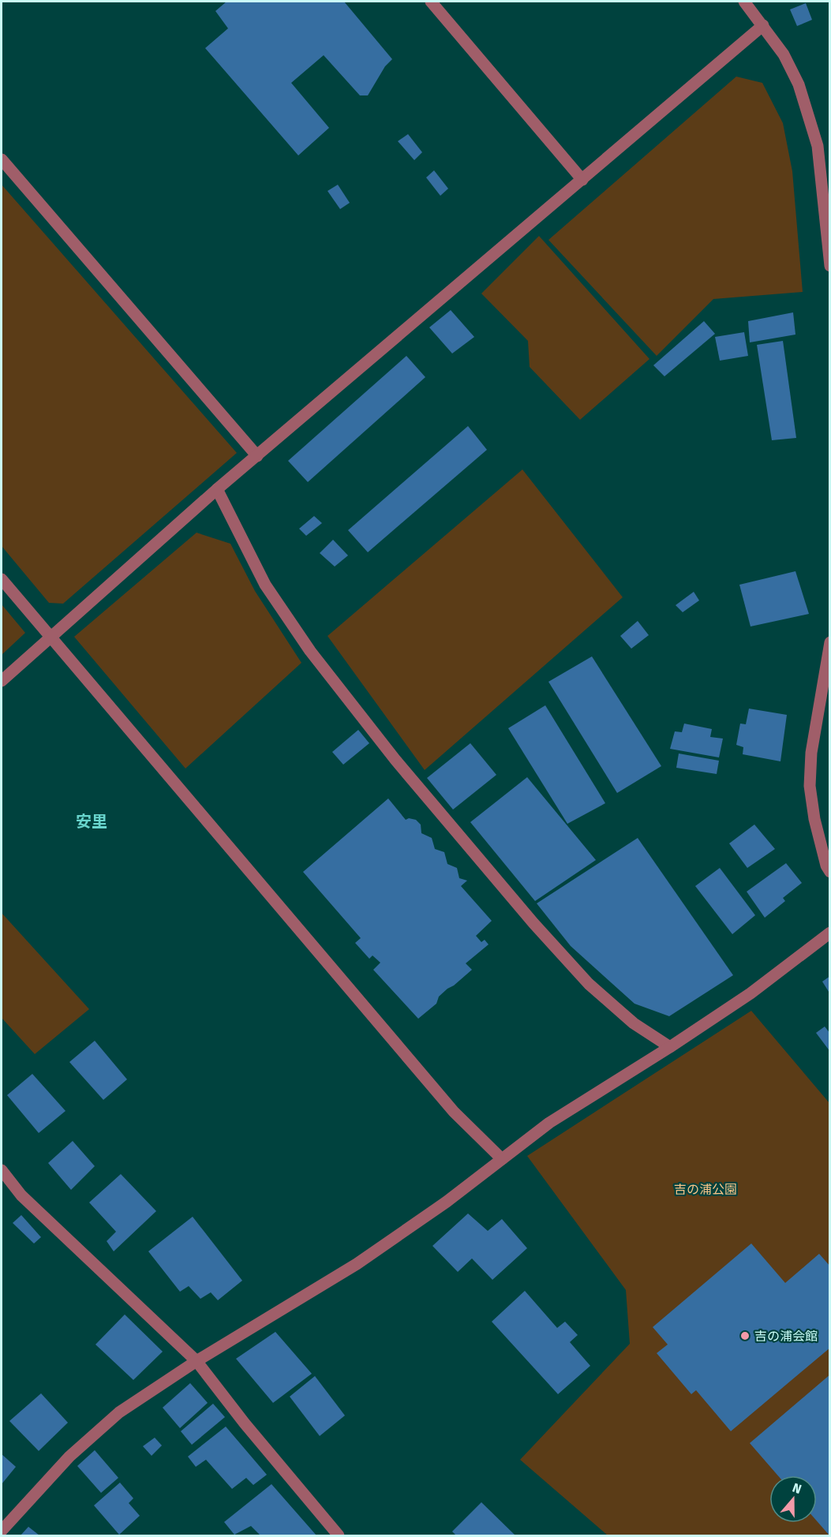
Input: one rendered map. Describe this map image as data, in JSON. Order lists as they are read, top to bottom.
{
  "districts": ["安里"],
  "parks": ["吉の浦公園"],
  "places": ["吉の浦会館"],
  "north": "top"
}
